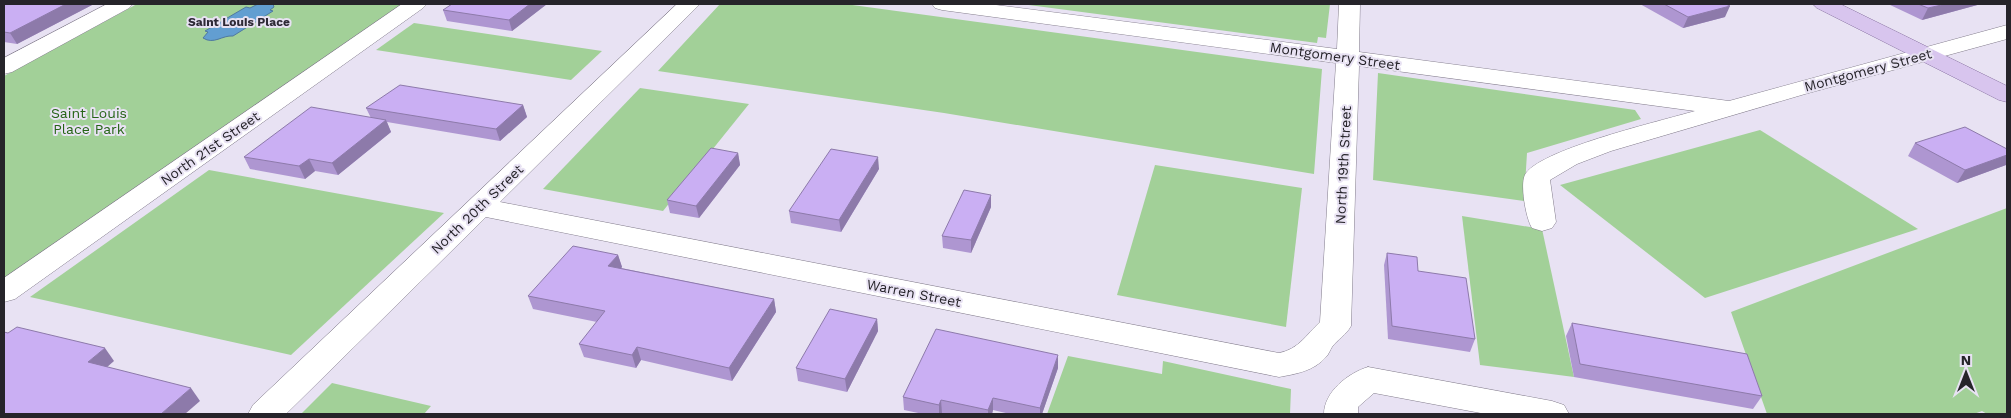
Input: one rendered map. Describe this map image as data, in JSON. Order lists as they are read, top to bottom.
{
  "streets": {
    "street": [
      "Montgomery Street",
      "North 21st Street",
      "North 19th Street",
      "North 20th Street",
      "Warren Street"
    ]
  },
  "crossings": [
    ["Montgomery Street", "North 19th Street"],
    ["North 19th Street", "Warren Street"],
    ["North 20th Street", "Warren Street"]
  ],
  "districts": ["Saint Louis Place"],
  "parks": ["Saint Louis Place Park"],
  "north": "top"
}
